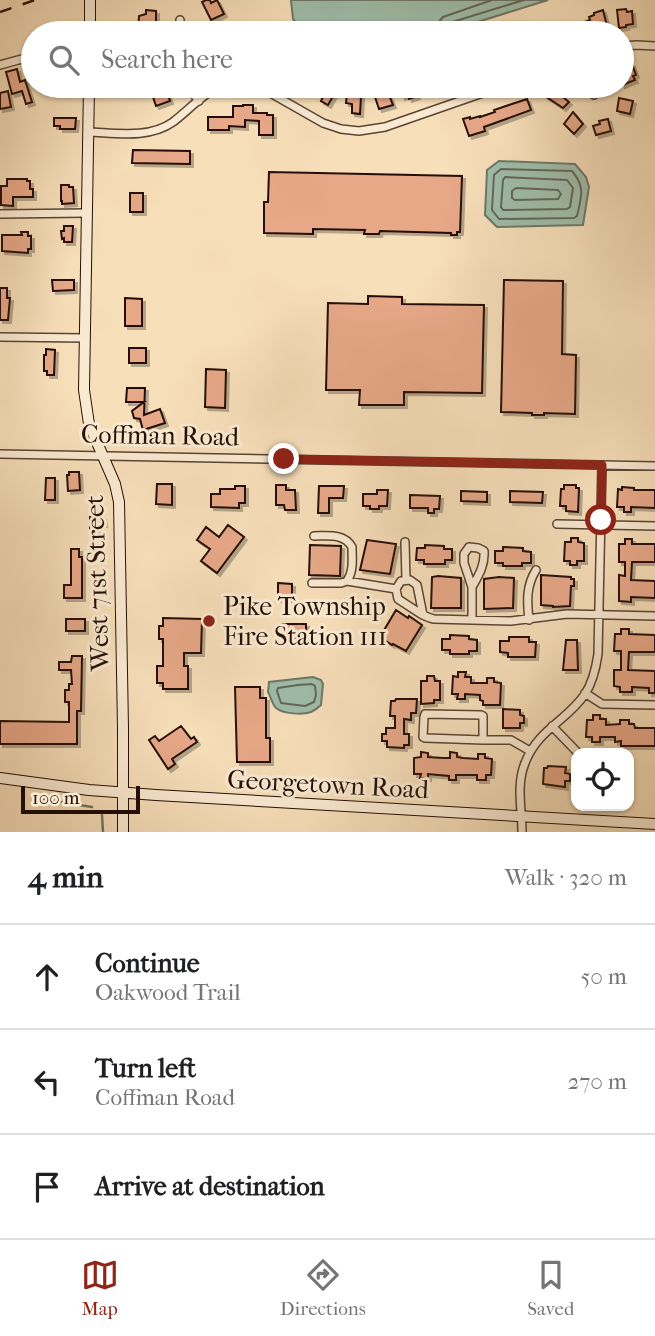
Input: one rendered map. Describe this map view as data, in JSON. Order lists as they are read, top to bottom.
{
  "streets": {
    "main road": ["West 71st Street", "Georgetown Road"],
    "street": ["Coffman Road"]
  },
  "crossings": [
    ["Coffman Road", "West 71st Street"],
    ["West 71st Street", "Georgetown Road"]
  ],
  "places": ["Pike Township Fire Station 111"],
  "scale_bar": "100 m",
  "page": {
    "search": "Search here",
    "scale": "100 m",
    "heading": ["4 min", "Walk · 320 m"],
    "list": [
      ["Continue", "Oakwood Trail", "50 m"],
      ["Turn left", "Coffman Road", "270 m"],
      "Arrive at destination"
    ],
    "nav": ["Map", "Directions", "Saved"]
  }
}
